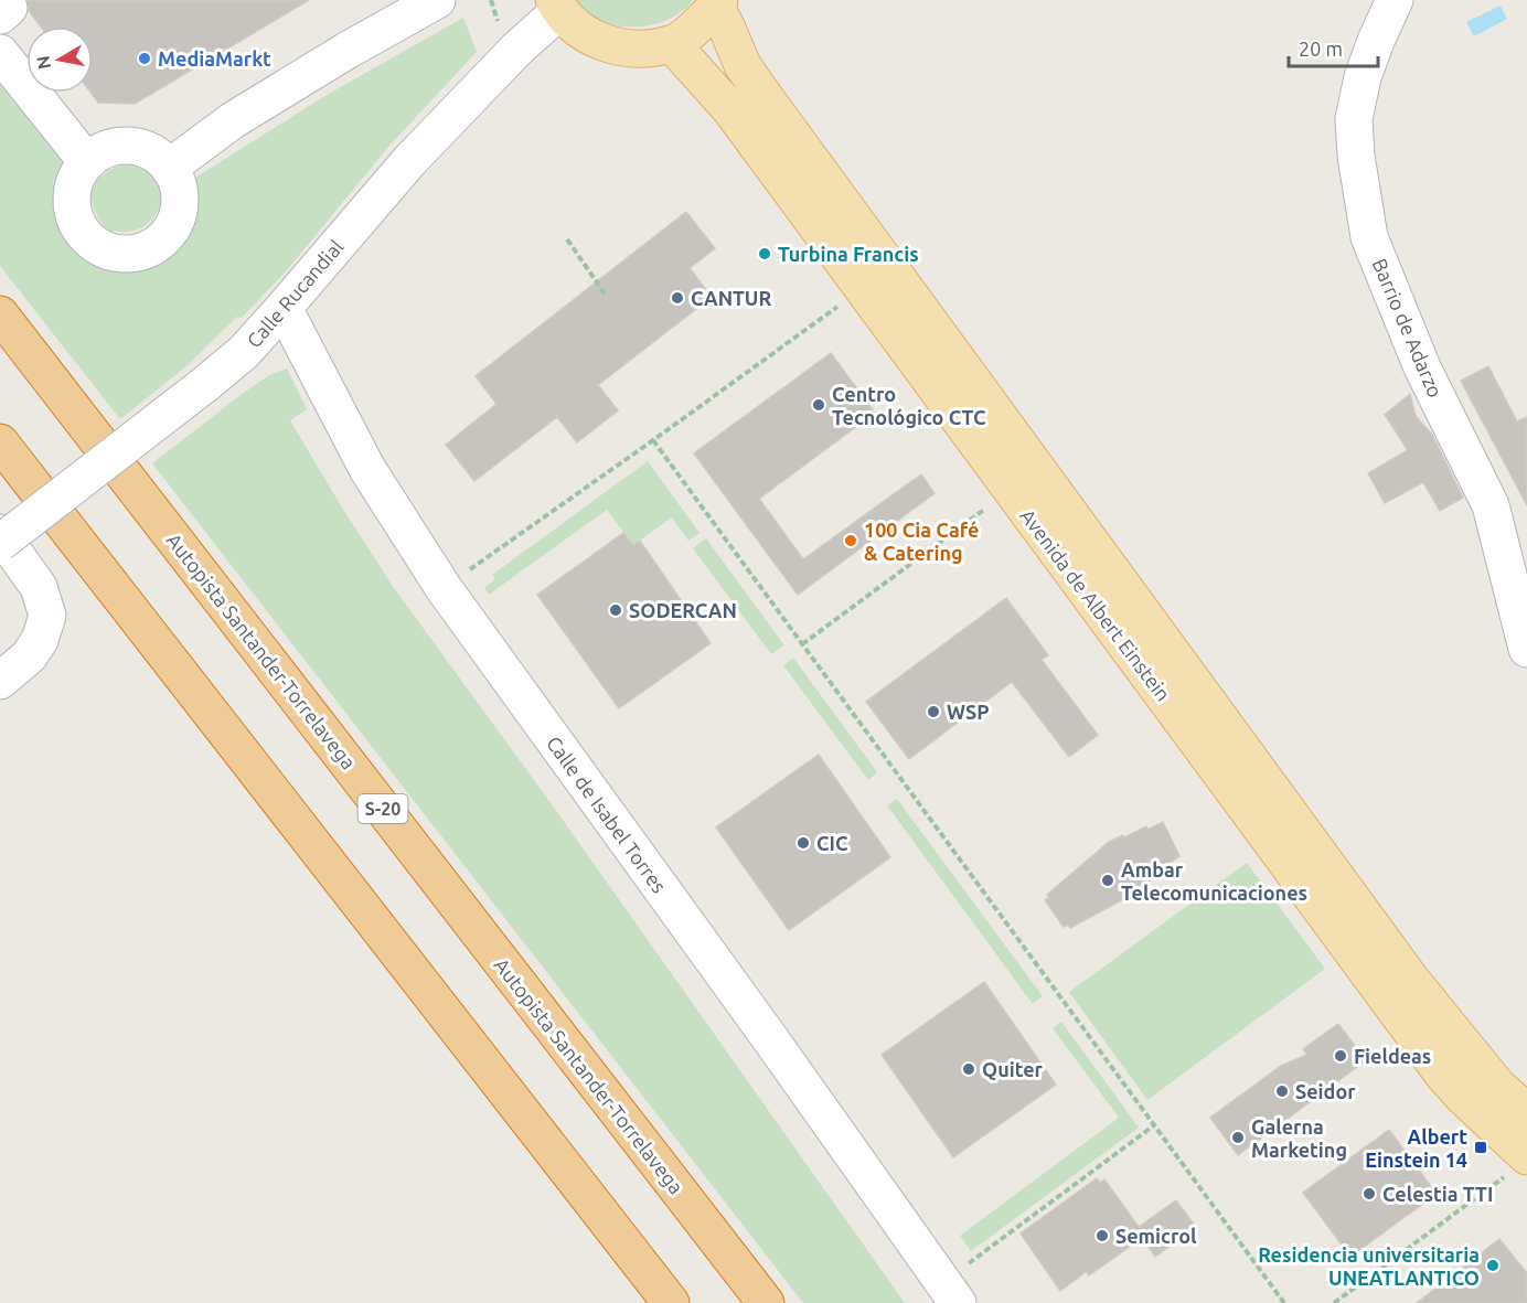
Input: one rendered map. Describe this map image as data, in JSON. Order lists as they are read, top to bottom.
{
  "streets": {
    "highway": ["Autopista Santander-Torrelavega", "S-20"],
    "main road": ["Avenida de Albert Einstein"],
    "street": ["Calle Rucandial", "Barrio de Adarzo", "Calle de Isabel Torres"]
  },
  "crossings": [
    ["Calle Rucandial", "Calle de Isabel Torres"]
  ],
  "places": {
    "other": [
      "MediaMarkt",
      "Turbina Francis",
      "CANTUR",
      "Centro Tecnológico CTC",
      "100 Cia Café & Catering",
      "SODERCAN",
      "WSP",
      "CIC",
      "Ambar Telecomunicaciones",
      "Fieldeas",
      "Quiter",
      "Seidor",
      "Galerna Marketing",
      "Celestia TTI",
      "Semicrol",
      "Residencia universitaria UNEATLANTICO"
    ],
    "transit": ["Albert Einstein 14"]
  },
  "scale_bar": "20 m",
  "north": "left"
}
